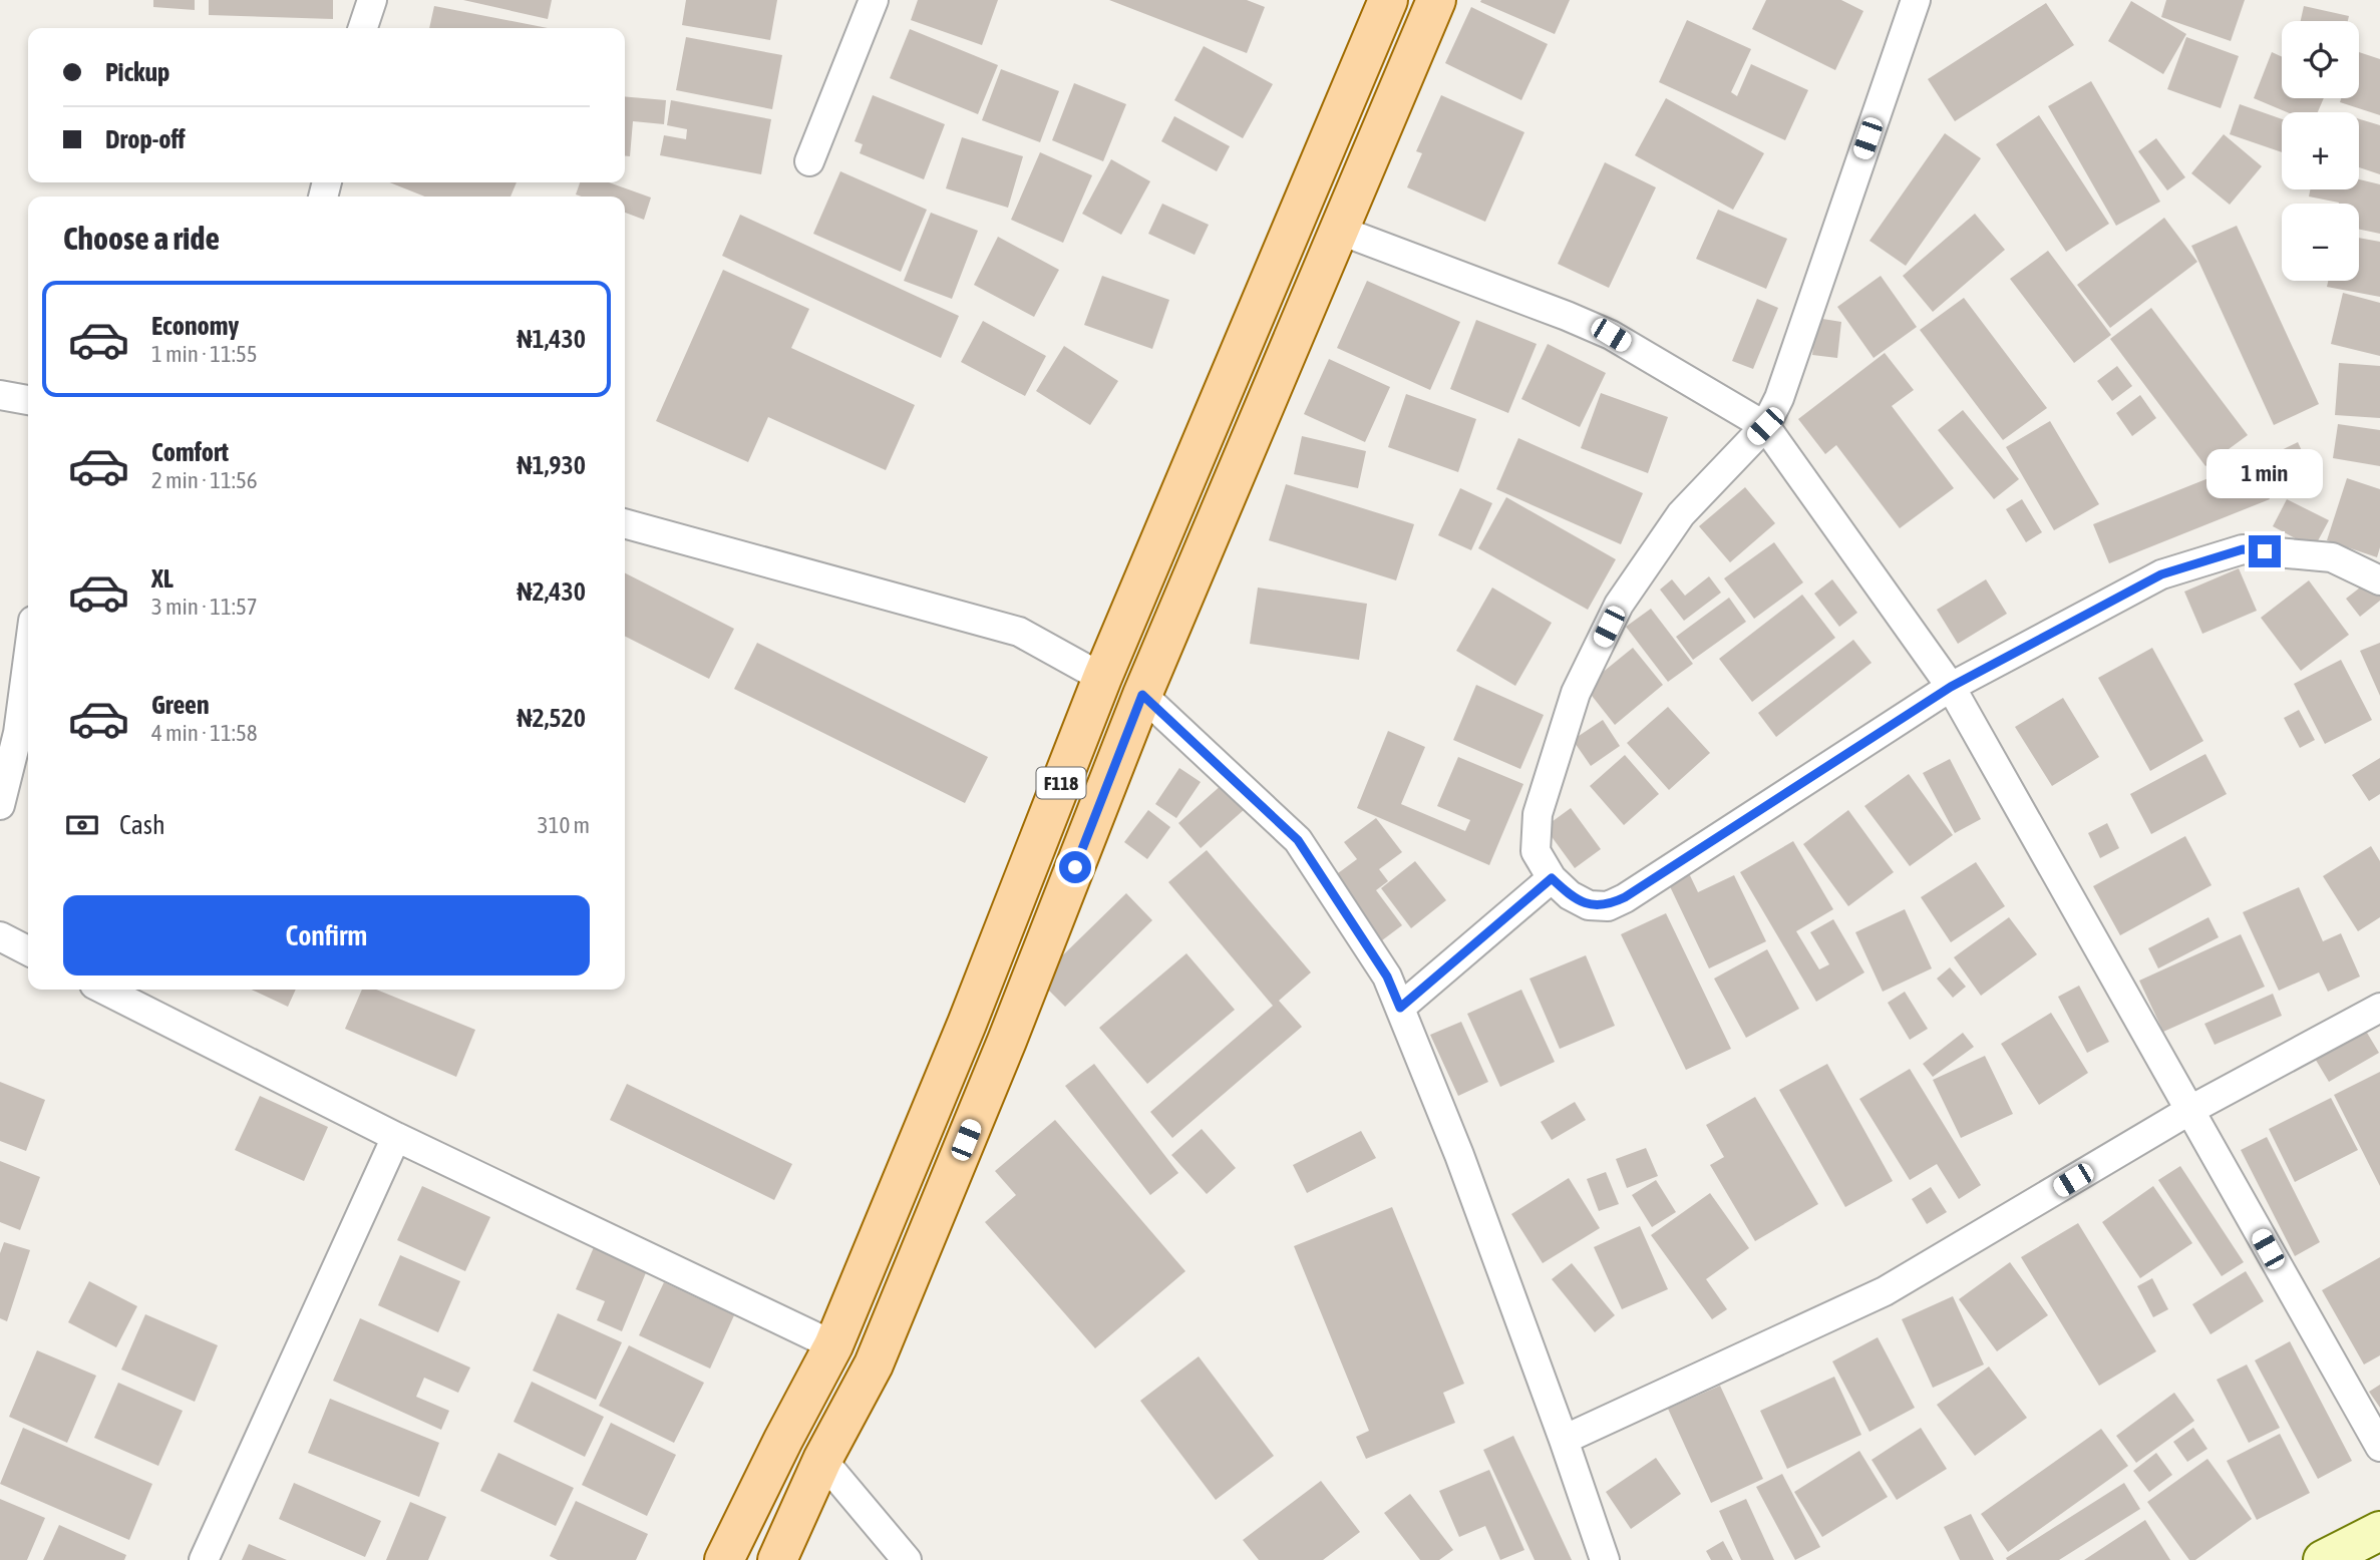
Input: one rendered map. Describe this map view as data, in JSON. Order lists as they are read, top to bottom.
{
  "streets": {
    "main road": ["F118"]
  },
  "page": {
    "map_buttons": ["+", "−"],
    "banner": ["Pickup", "Drop-off"],
    "heading": "Choose a ride",
    "list": [
      {
        "name": "Economy",
        "note": "1 min · 11:55",
        "value": "₦1,430"
      },
      {
        "name": "Comfort",
        "note": "2 min · 11:56",
        "value": "₦1,930"
      },
      {
        "name": "XL",
        "note": "3 min · 11:57",
        "value": "₦2,430"
      },
      {
        "name": "Green",
        "note": "4 min · 11:58",
        "value": "₦2,520"
      }
    ],
    "bubble": "1 min",
    "pay": ["Cash", "310 m"],
    "buttons": "Confirm"
  }
}
